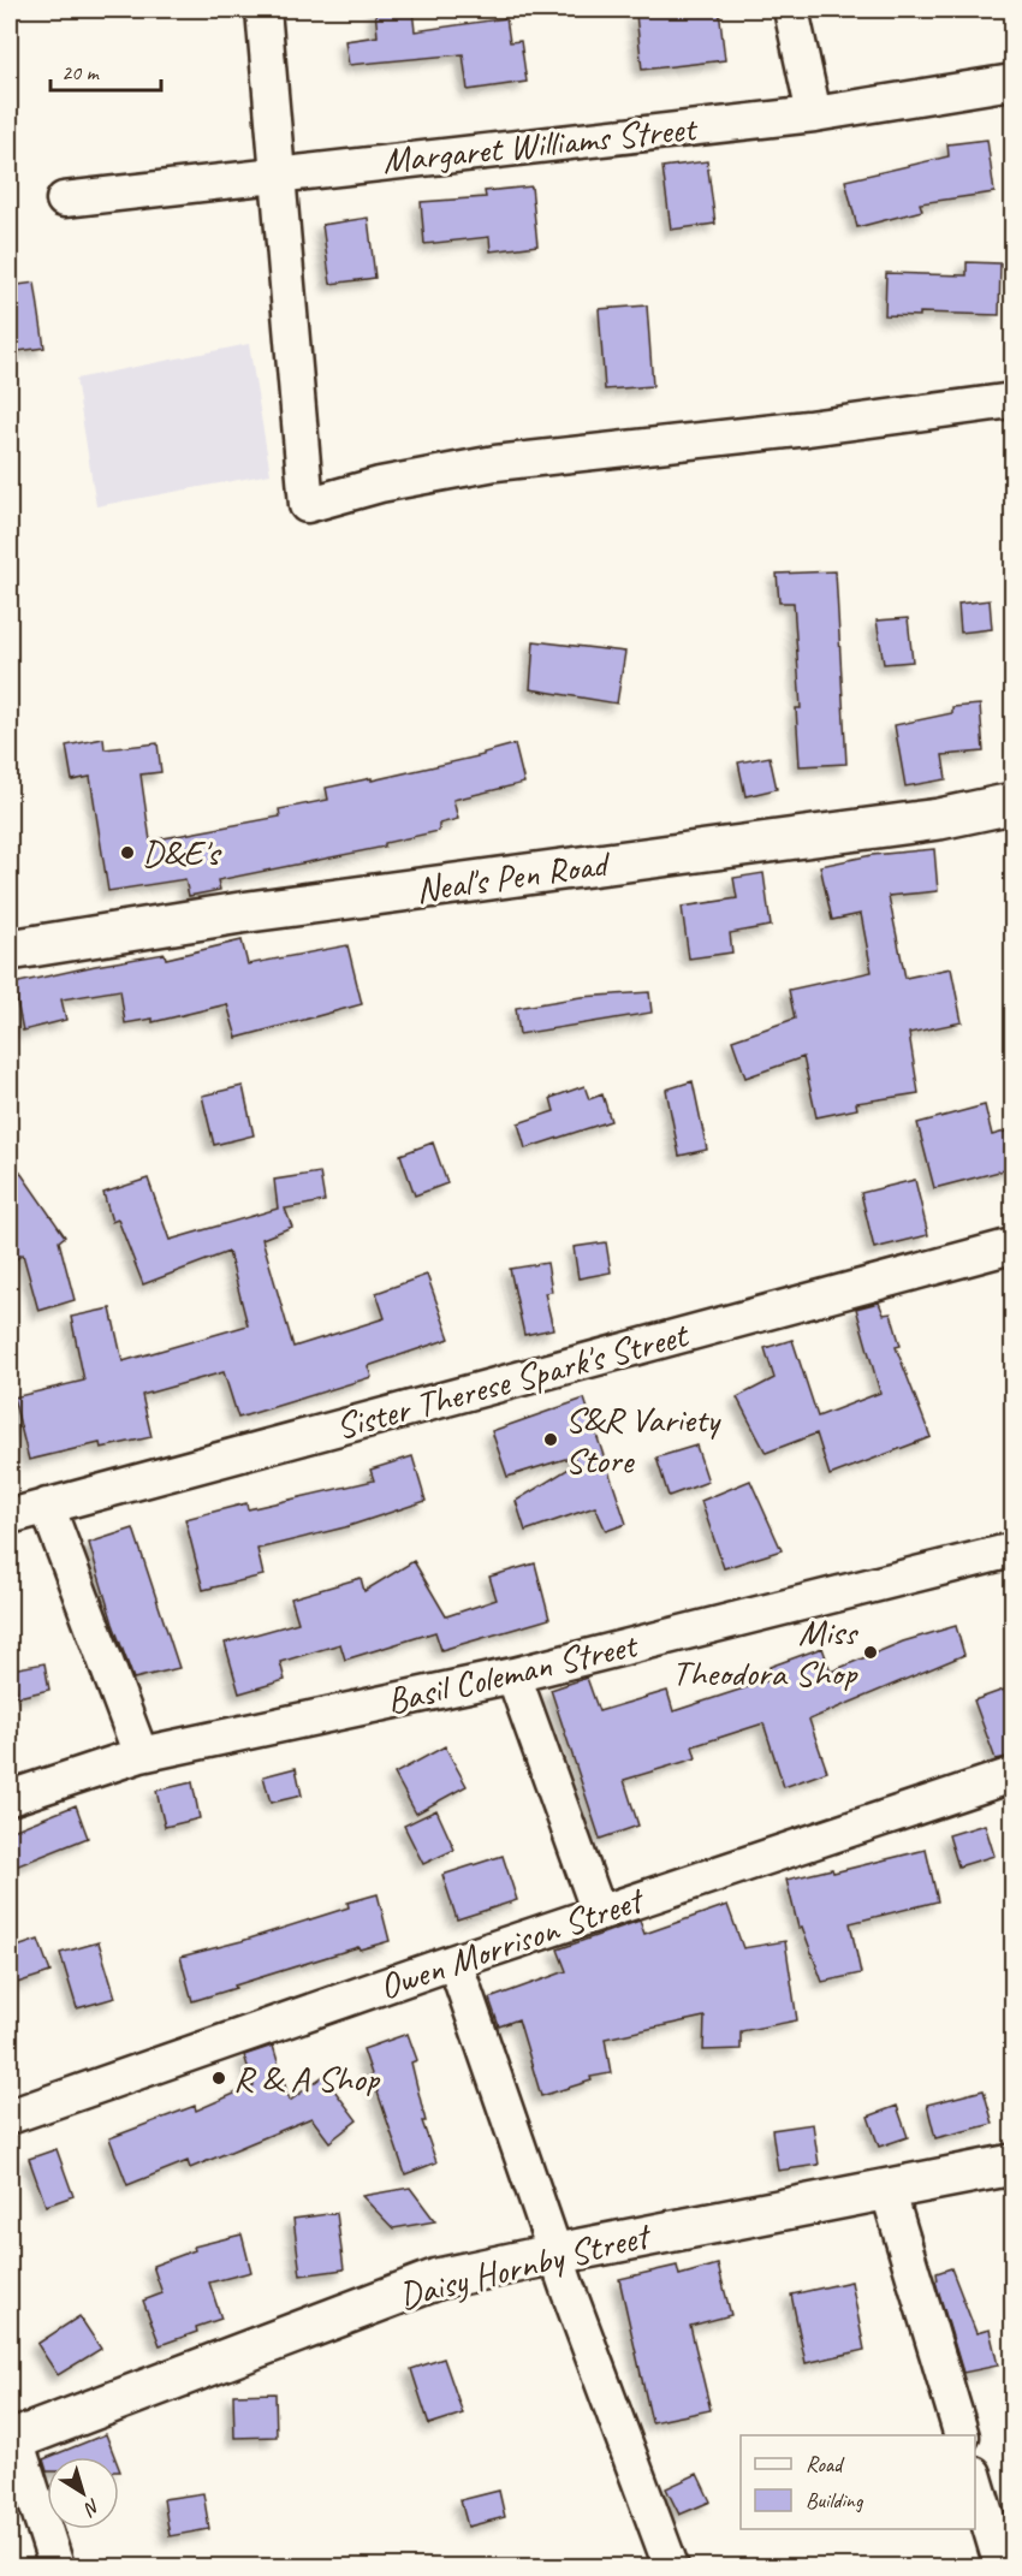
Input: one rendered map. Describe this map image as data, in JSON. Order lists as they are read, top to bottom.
{
  "streets": {
    "street": [
      "Margaret Williams Street",
      "Neal's Pen Road",
      "Sister Therese Spark's Street",
      "Basil Coleman Street",
      "Owen Morrison Street",
      "Daisy Hornby Street"
    ]
  },
  "places": [
    "D&E's",
    "S&R Variety Store",
    "Miss Theodora Shop",
    "R & A Shop"
  ],
  "legend": ["Road", "Building"],
  "scale_bar": "20 m",
  "north": "bottom right"
}
